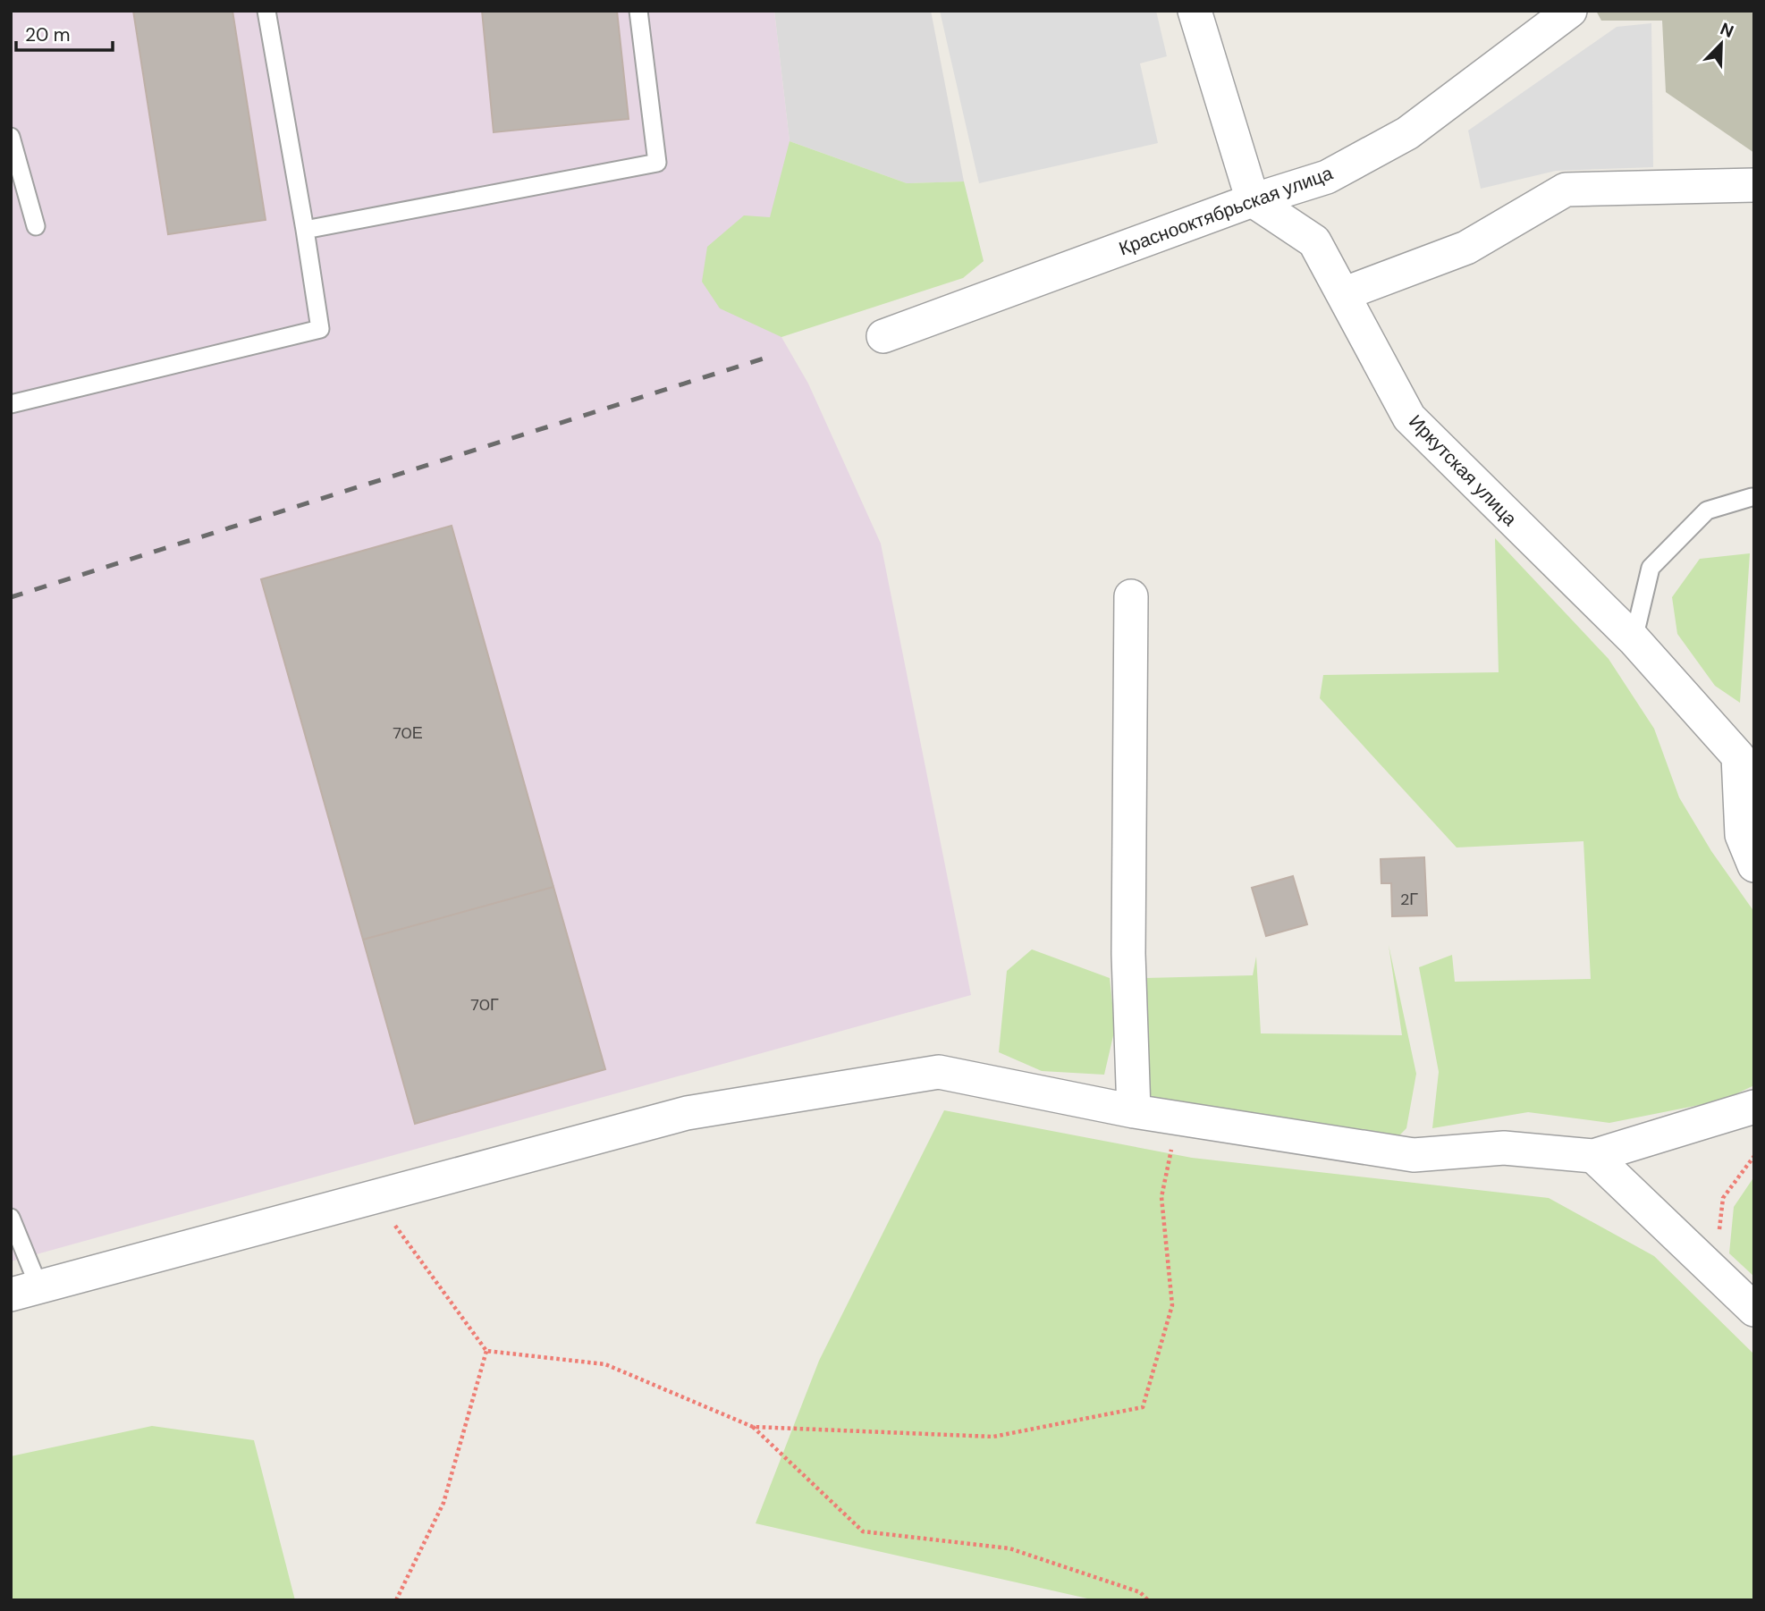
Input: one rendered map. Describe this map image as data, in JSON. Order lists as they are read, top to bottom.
{
  "streets": {
    "street": ["Краснооктябрьская улица", "Иркутская улица"]
  },
  "crossings": [
    ["Краснооктябрьская улица", "Иркутская улица"]
  ],
  "house_numbers": ["70Е", "2Г", "70Г"],
  "scale_bar": "20 m",
  "north": "top right"
}
